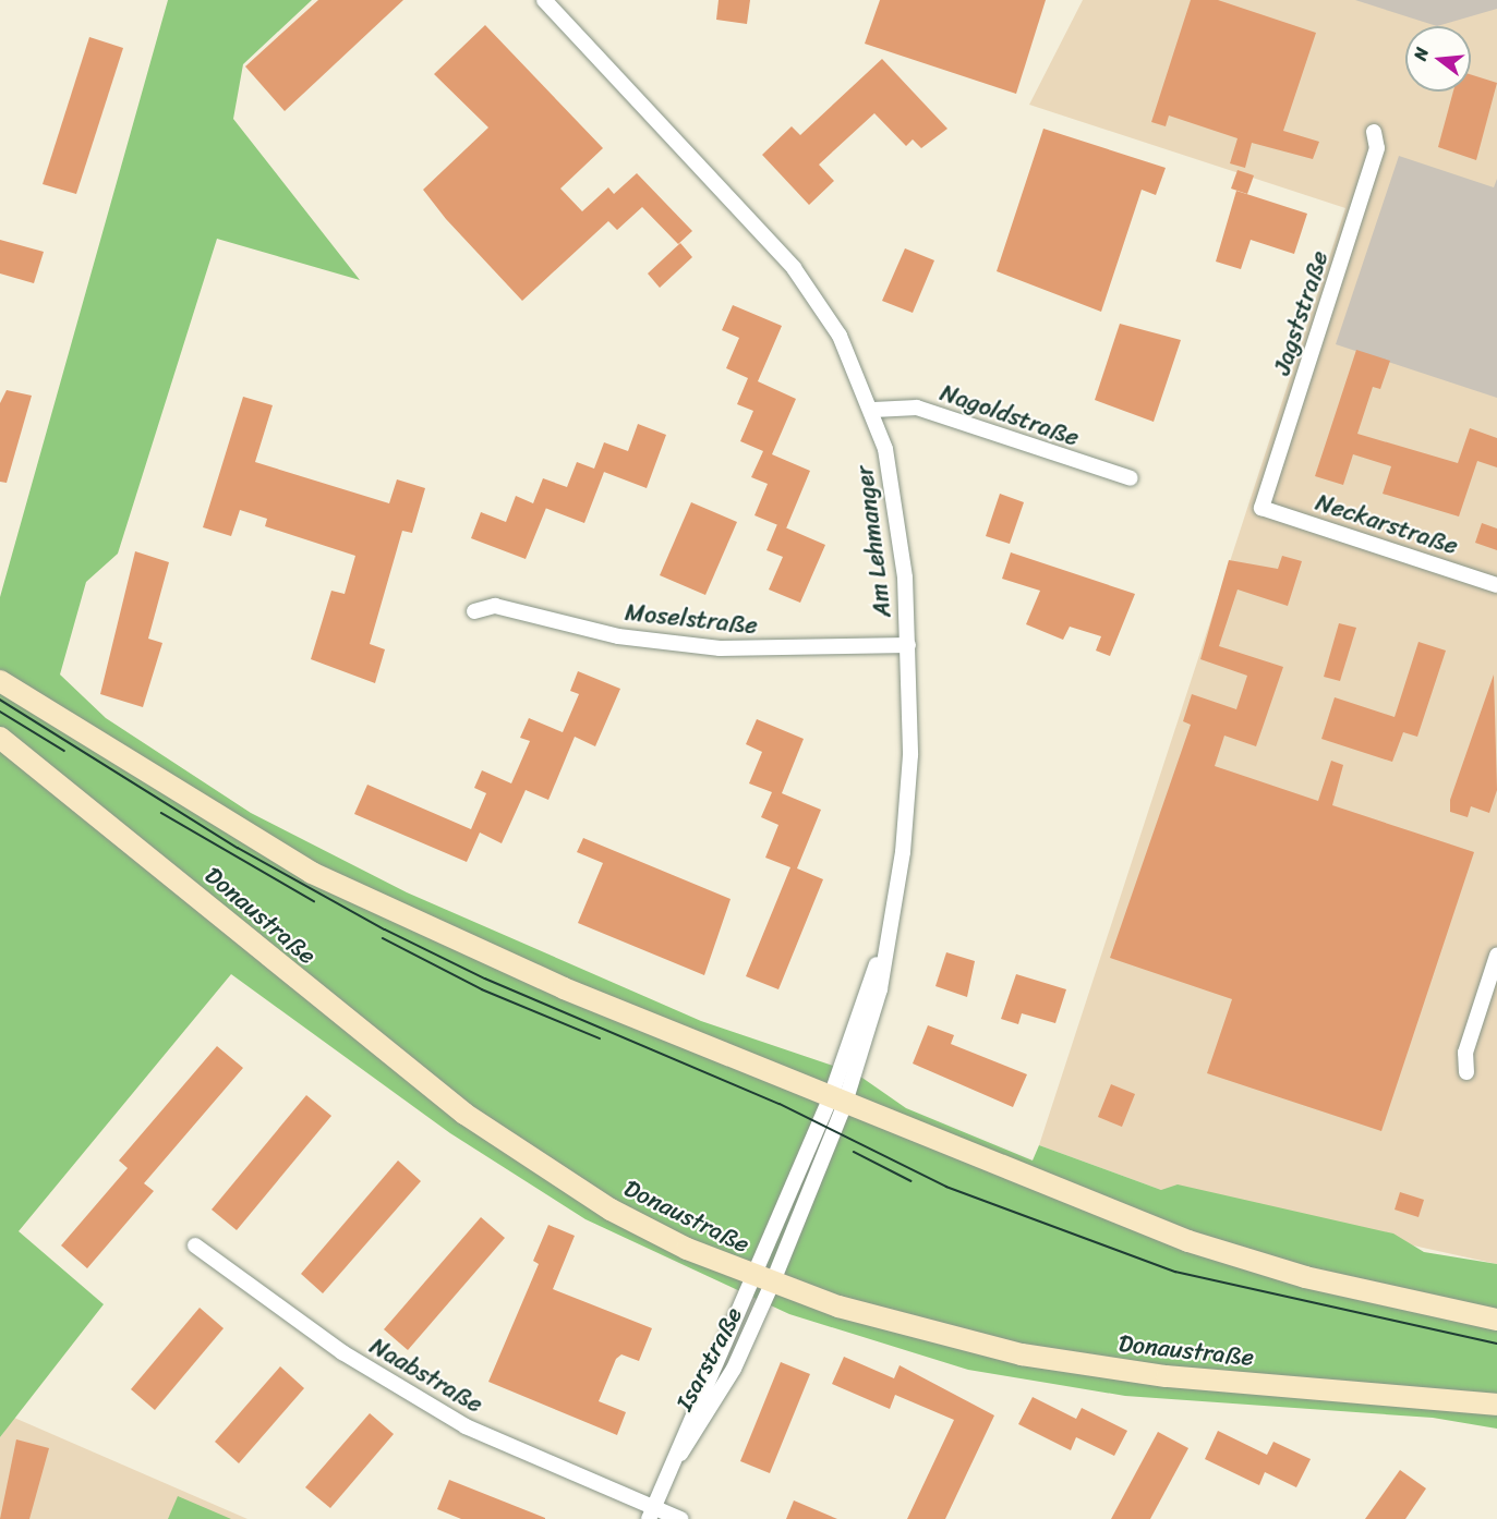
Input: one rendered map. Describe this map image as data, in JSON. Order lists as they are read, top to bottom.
{
  "streets": {
    "main road": ["Donaustraße"],
    "street": [
      "Jagststraße",
      "Nagoldstraße",
      "Neckarstraße",
      "Am Lehmanger",
      "Moselstraße",
      "Isarstraße",
      "Naabstraße"
    ]
  },
  "crossings": [
    ["Jagststraße", "Neckarstraße"],
    ["Nagoldstraße", "Am Lehmanger"],
    ["Am Lehmanger", "Moselstraße"],
    ["Am Lehmanger", "Donaustraße"],
    ["Am Lehmanger", "Isarstraße"],
    ["Donaustraße", "Isarstraße"],
    ["Isarstraße", "Naabstraße"]
  ],
  "north": "left"
}
